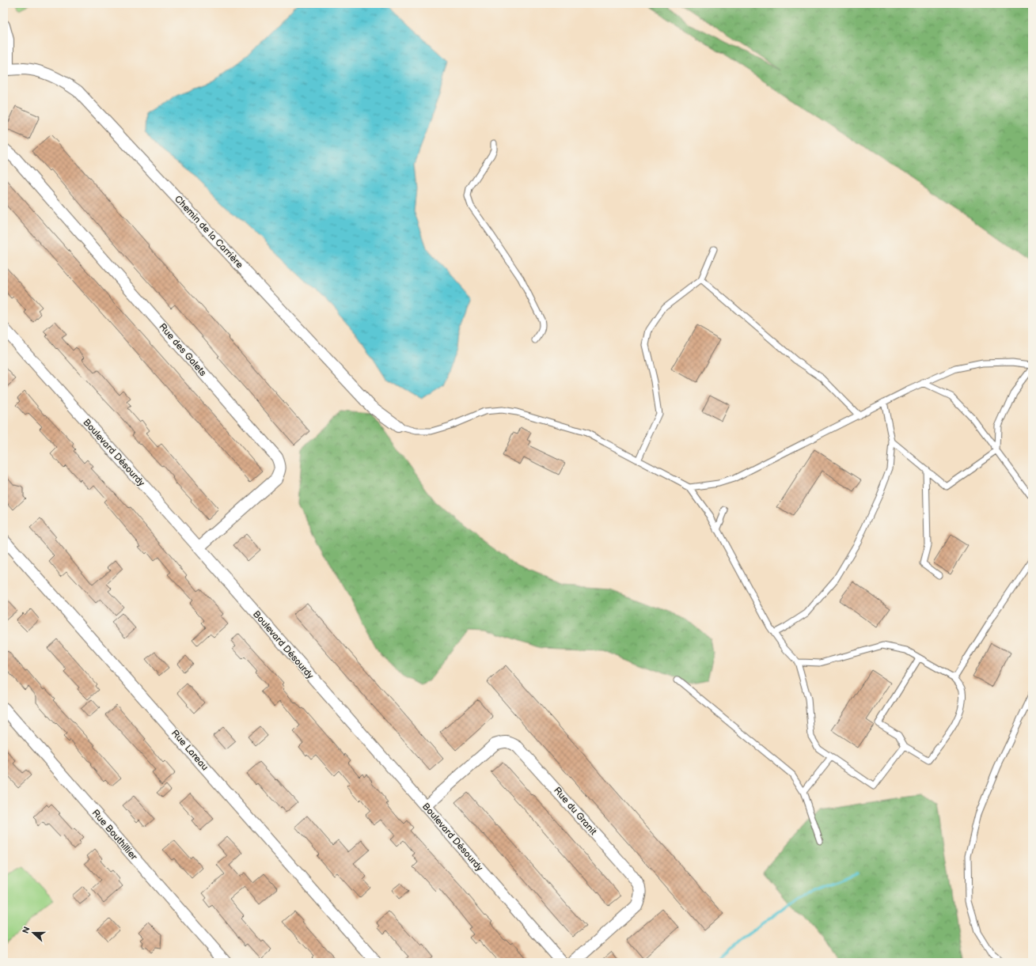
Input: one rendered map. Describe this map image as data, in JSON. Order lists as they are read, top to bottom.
{
  "streets": {
    "street": [
      "Chemin de la Carrière",
      "Rue des Galets",
      "Boulevard Désourdy",
      "Rue Lareau",
      "Rue du Granit",
      "Rue Bouthillier"
    ]
  },
  "crossings": [
    ["Rue des Galets", "Boulevard Désourdy"],
    ["Boulevard Désourdy", "Rue du Granit"]
  ],
  "north": "left"
}
